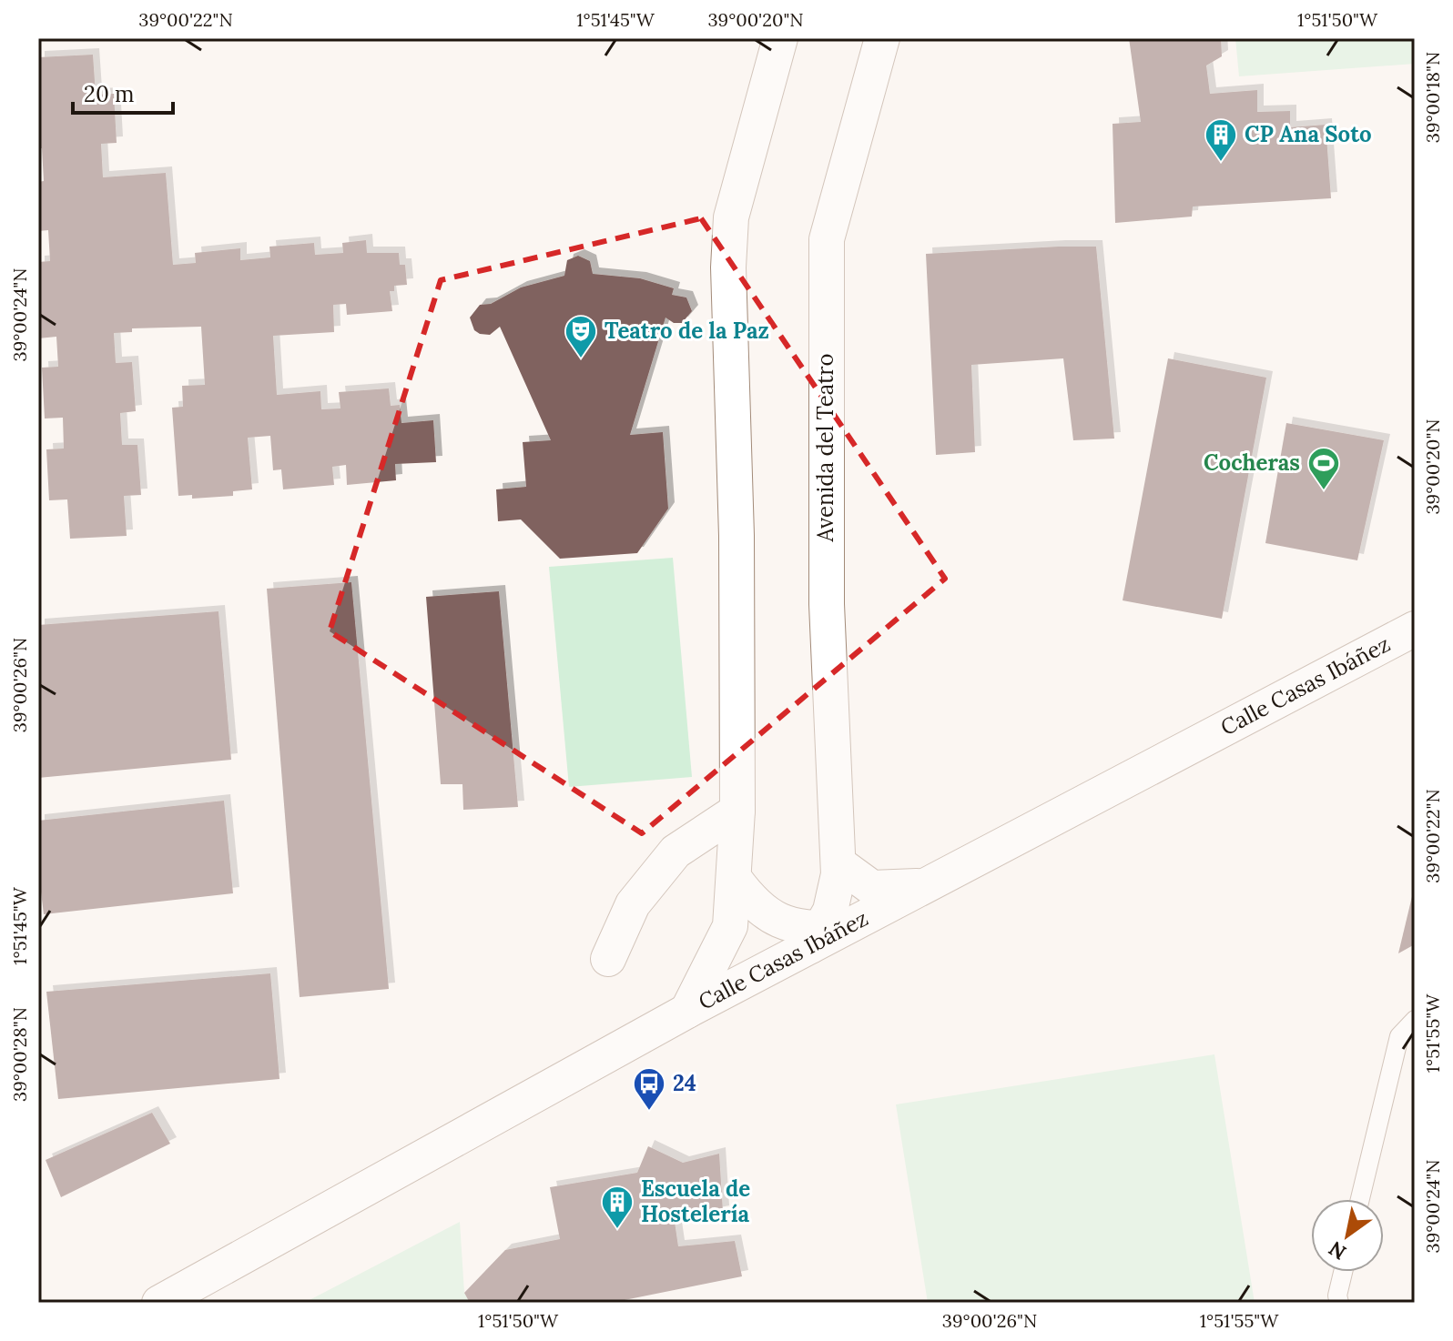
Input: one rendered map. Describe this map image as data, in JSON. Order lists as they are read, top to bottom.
{
  "streets": {
    "street": ["Avenida del Teatro", "Calle Casas Ibáñez"]
  },
  "crossings": [
    ["Avenida del Teatro", "Calle Casas Ibáñez"]
  ],
  "places": {
    "building": ["CP Ana Soto", "Escuela de Hostelería"],
    "theatre": ["Teatro de la Paz"],
    "sports": ["Cocheras"],
    "bus stop": ["24"]
  },
  "scale_bar": "20 m",
  "north": "bottom left",
  "coordinates": [
    "39°00'22\"N",
    "1°51'45\"W",
    "39°00'20\"N",
    "1°51'50\"W",
    "39°00'18\"N",
    "39°00'24\"N",
    "39°00'26\"N",
    "1°51'55\"W",
    "39°00'28\"N"
  ]
}
